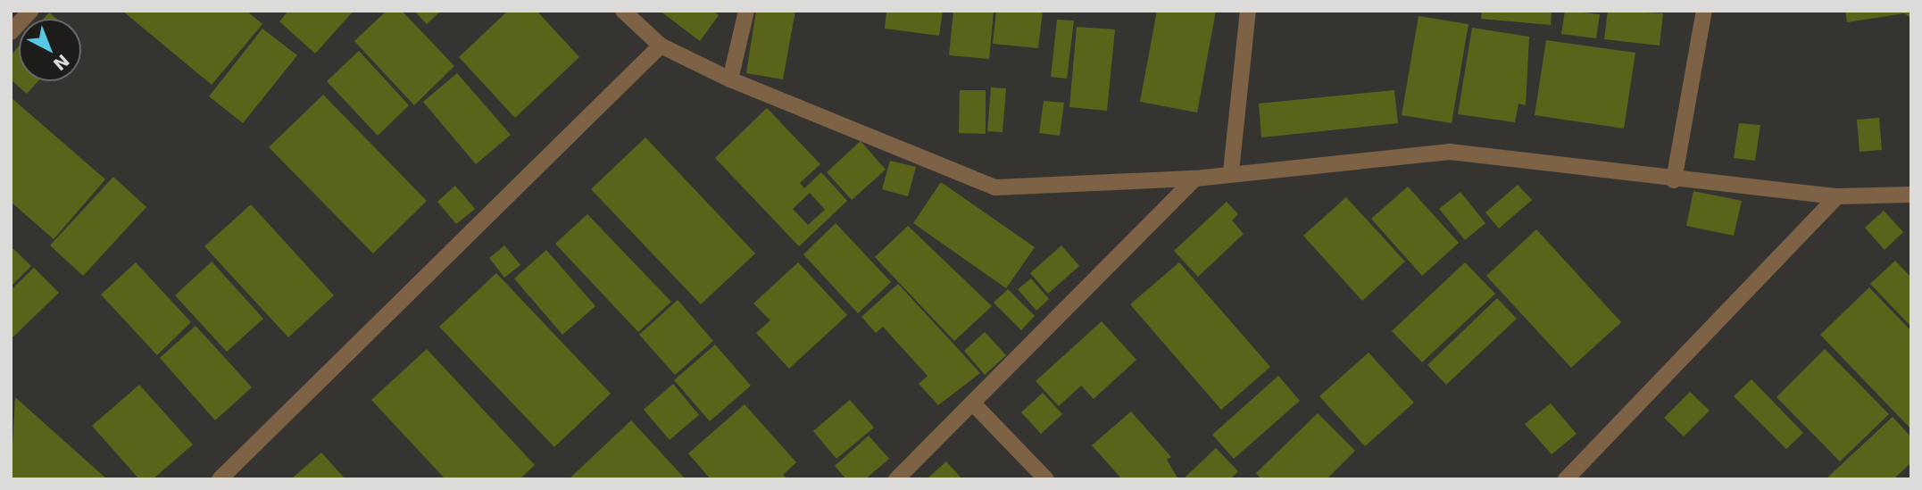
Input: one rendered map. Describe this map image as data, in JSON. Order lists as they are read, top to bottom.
{
  "north": "bottom right"
}
